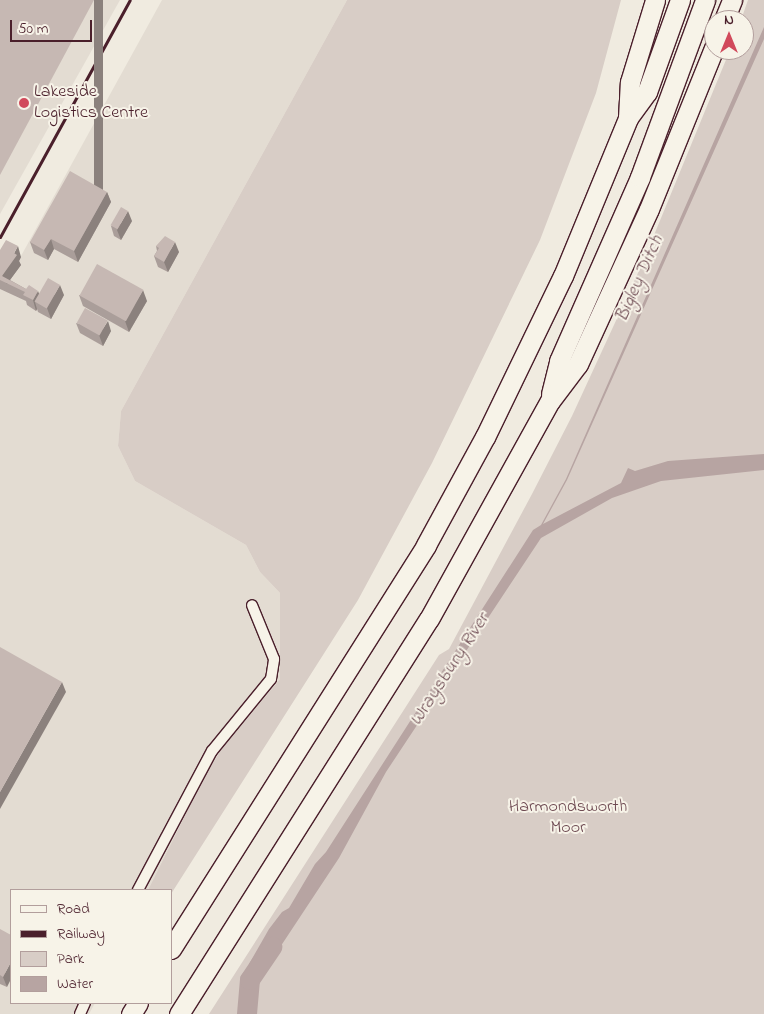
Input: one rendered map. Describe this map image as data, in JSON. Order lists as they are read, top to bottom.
{
  "water": ["Bigley Ditch", "Wraysbury River"],
  "parks": ["Harmondsworth Moor"],
  "places": ["Lakeside Logistics Centre"],
  "legend": [
    "Road",
    "Railway",
    "Park",
    "Water"
  ],
  "scale_bar": "50 m",
  "north": "top"
}
